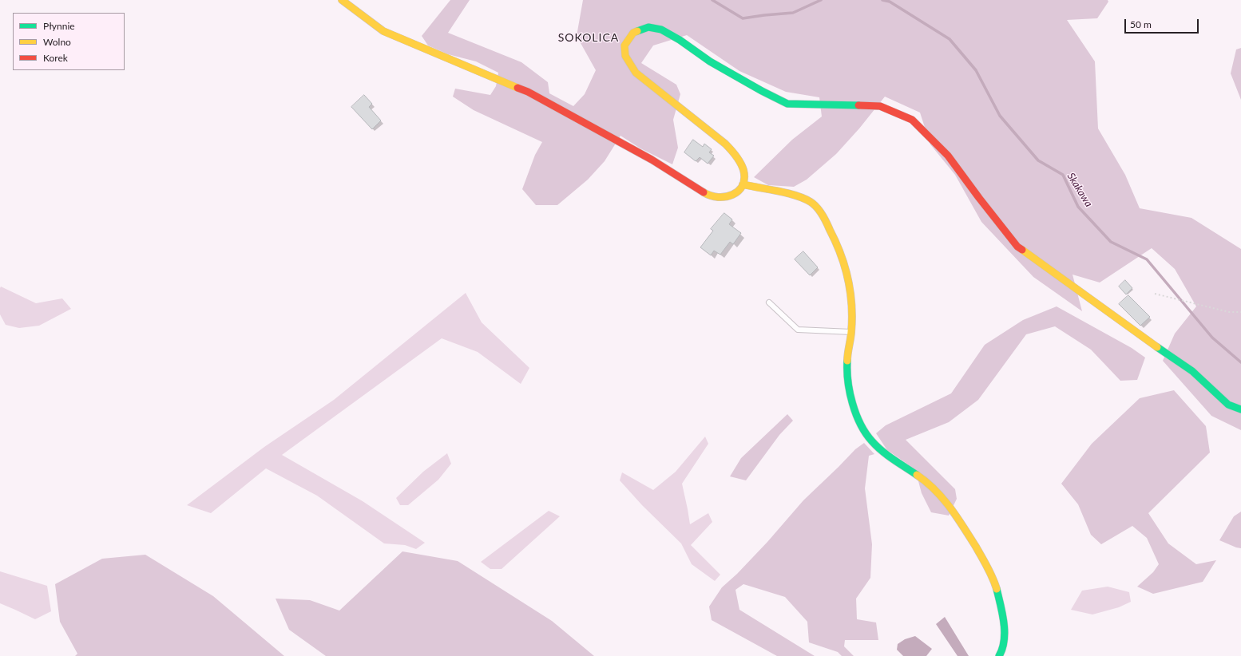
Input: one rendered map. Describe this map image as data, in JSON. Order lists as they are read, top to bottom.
{
  "districts": ["SOKOLICA"],
  "water": ["Skakawa"],
  "legend": ["Płynnie", "Wolno", "Korek"],
  "scale_bar": "50 m"
}
